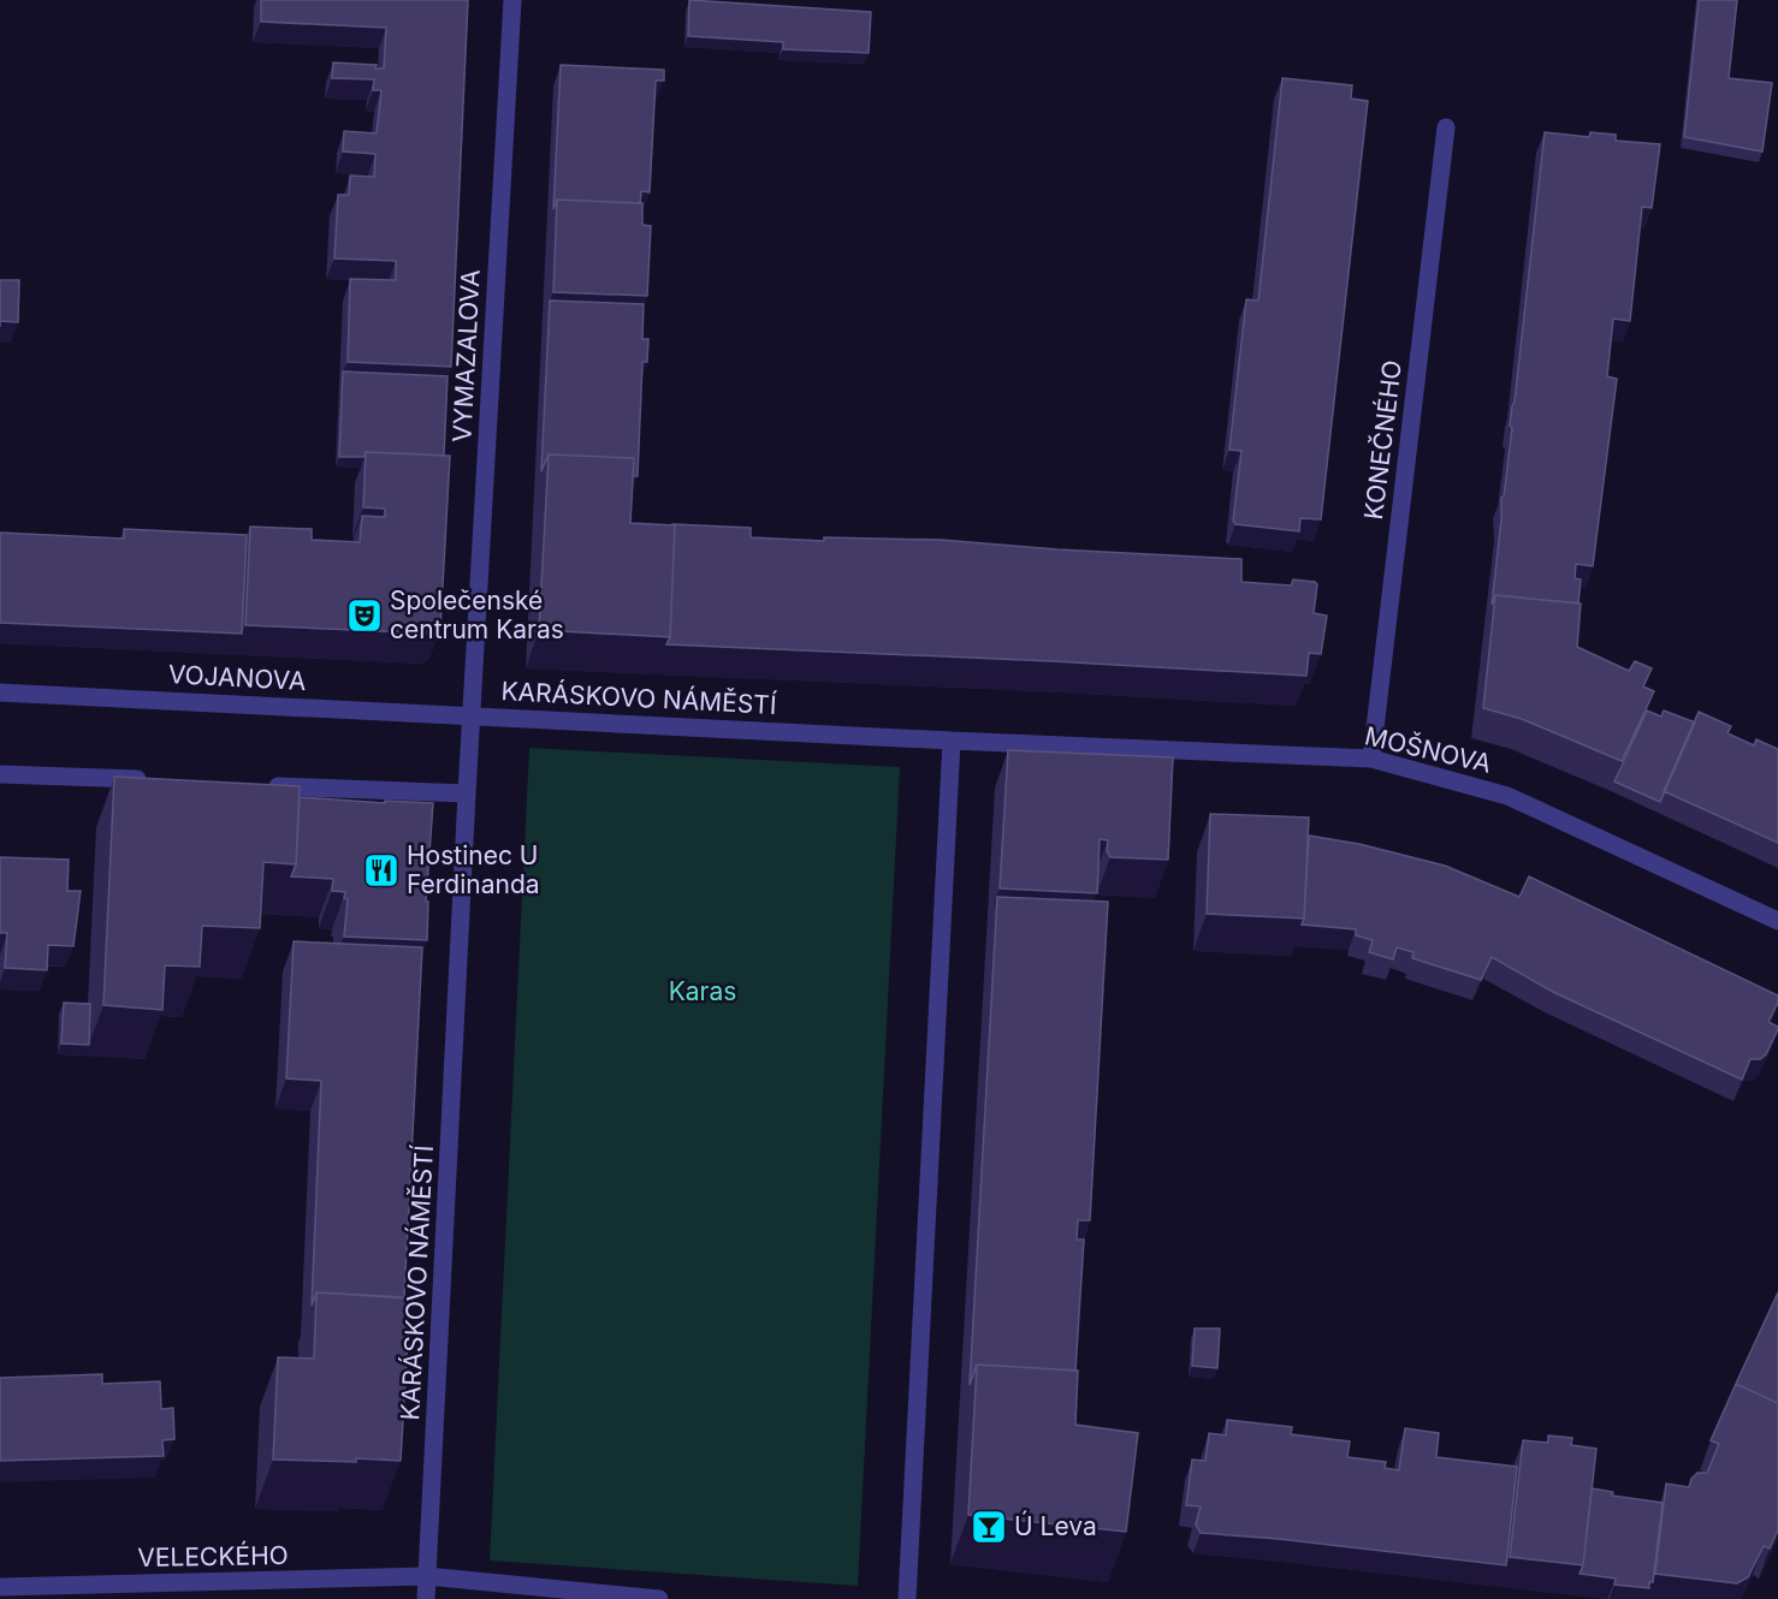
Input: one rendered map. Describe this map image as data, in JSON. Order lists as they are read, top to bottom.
{
  "streets": {
    "street": [
      "VYMAZALOVA",
      "KONEČNÉHO",
      "VOJANOVA",
      "KARÁSKOVO NÁMĚSTÍ",
      "MOŠNOVA",
      "VELECKÉHO"
    ]
  },
  "crossings": [
    ["VYMAZALOVA", "VOJANOVA"],
    ["VYMAZALOVA", "KARÁSKOVO NÁMĚSTÍ"],
    ["KONEČNÉHO", "MOŠNOVA"],
    ["VOJANOVA", "KARÁSKOVO NÁMĚSTÍ"],
    ["KARÁSKOVO NÁMĚSTÍ", "MOŠNOVA"],
    ["KARÁSKOVO NÁMĚSTÍ", "VELECKÉHO"]
  ],
  "parks": ["Karas"],
  "places": {
    "theatre": ["Společenské centrum Karas"],
    "restaurant": ["Hostinec U Ferdinanda"],
    "bar": ["Ú Leva"]
  }
}
